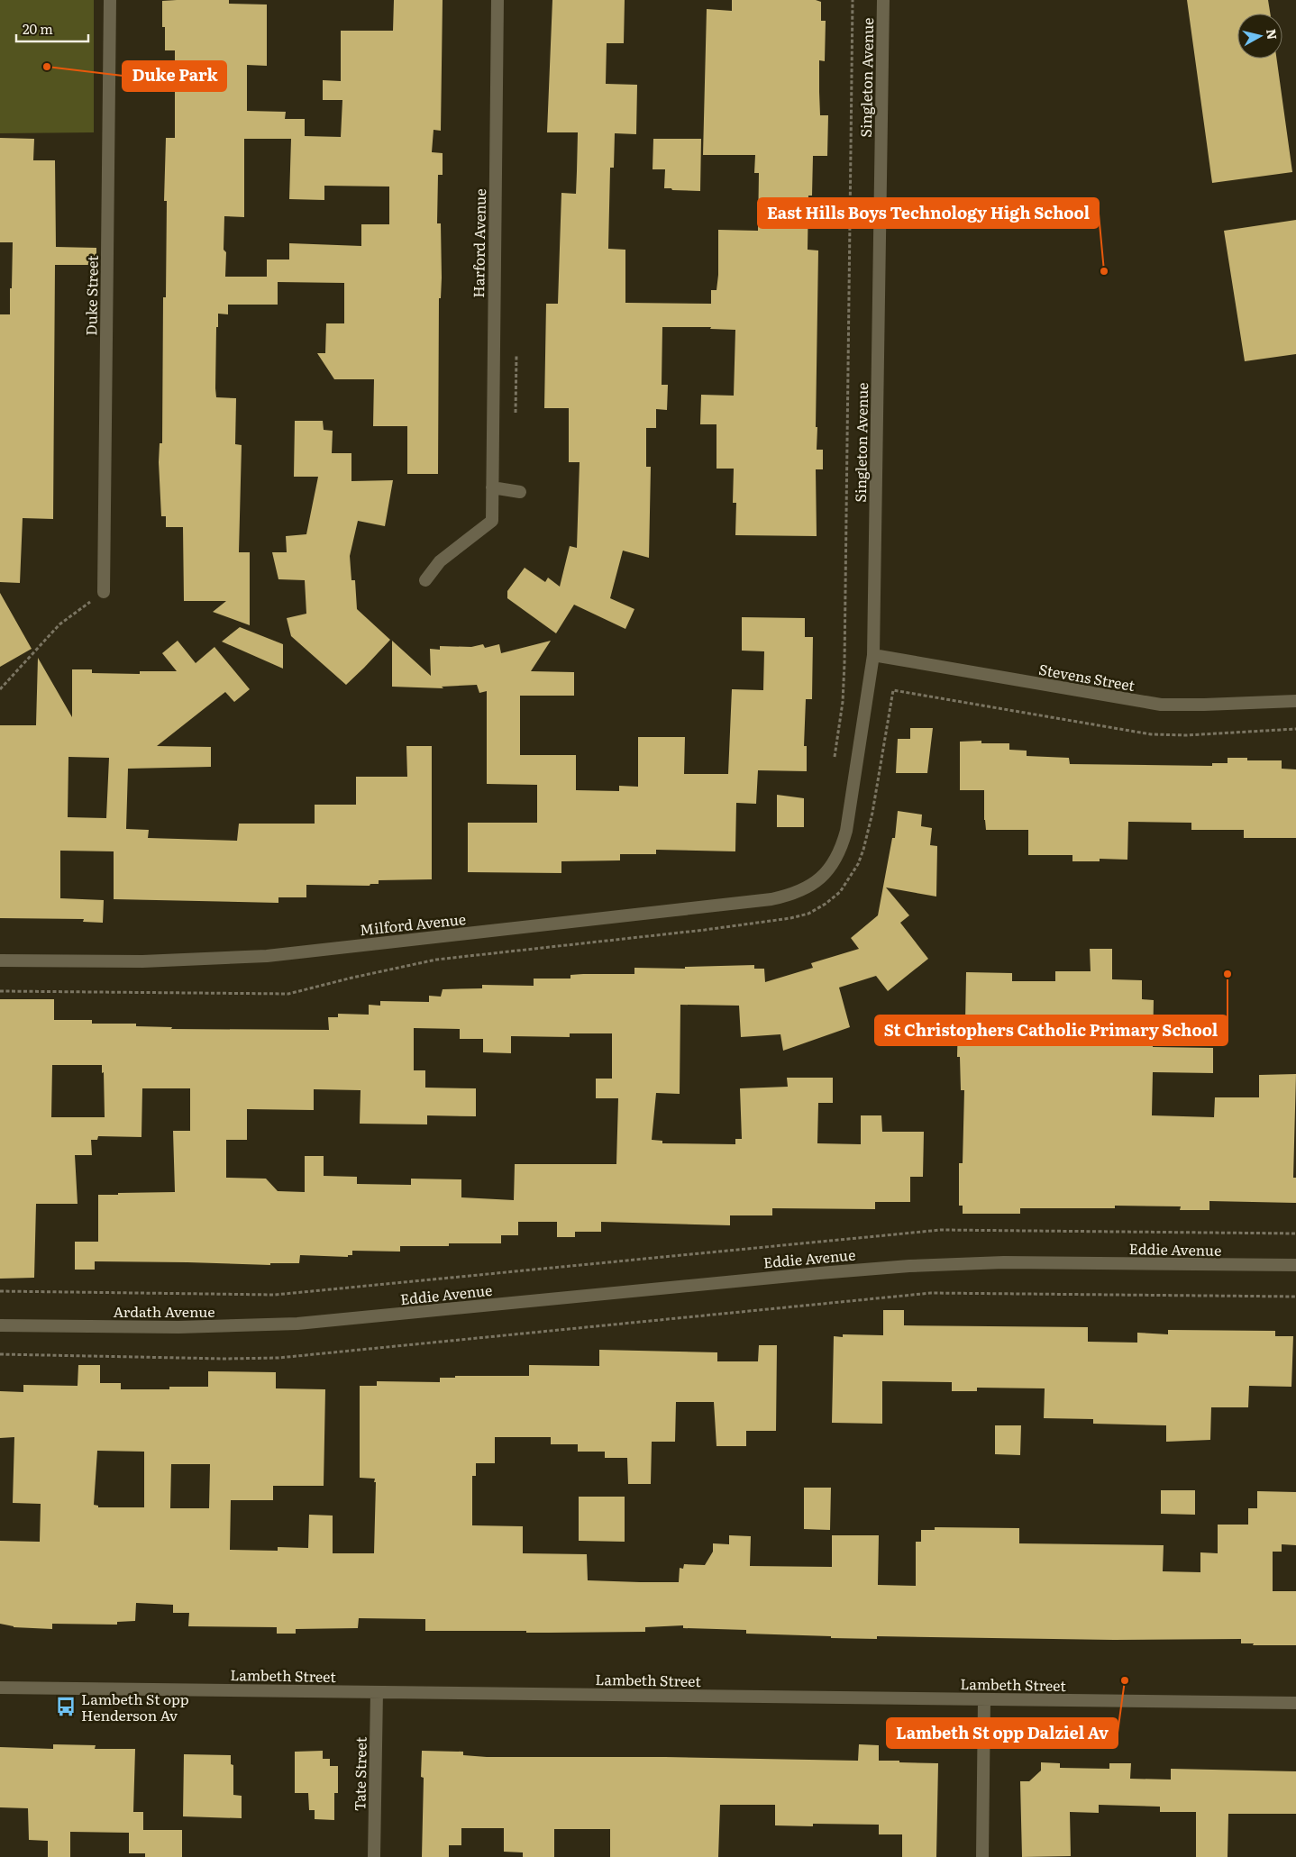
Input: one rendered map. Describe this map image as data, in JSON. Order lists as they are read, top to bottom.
{
  "streets": {
    "street": [
      "Singleton Avenue",
      "Harford Avenue",
      "Duke Street",
      "Stevens Street",
      "Milford Avenue",
      "Eddie Avenue",
      "Ardath Avenue",
      "Lambeth Street",
      "Tate Street"
    ]
  },
  "crossings": [
    ["Singleton Avenue", "Stevens Street"],
    ["Singleton Avenue", "Milford Avenue"],
    ["Eddie Avenue", "Ardath Avenue"],
    ["Lambeth Street", "Tate Street"]
  ],
  "places": {
    "other": [
      "Duke Park",
      "East Hills Boys Technology High School",
      "St Christophers Catholic Primary School",
      "Lambeth St opp Dalziel Av"
    ],
    "bus stop": ["Lambeth St opp Henderson Av"]
  },
  "scale_bar": "20 m",
  "north": "right"
}
